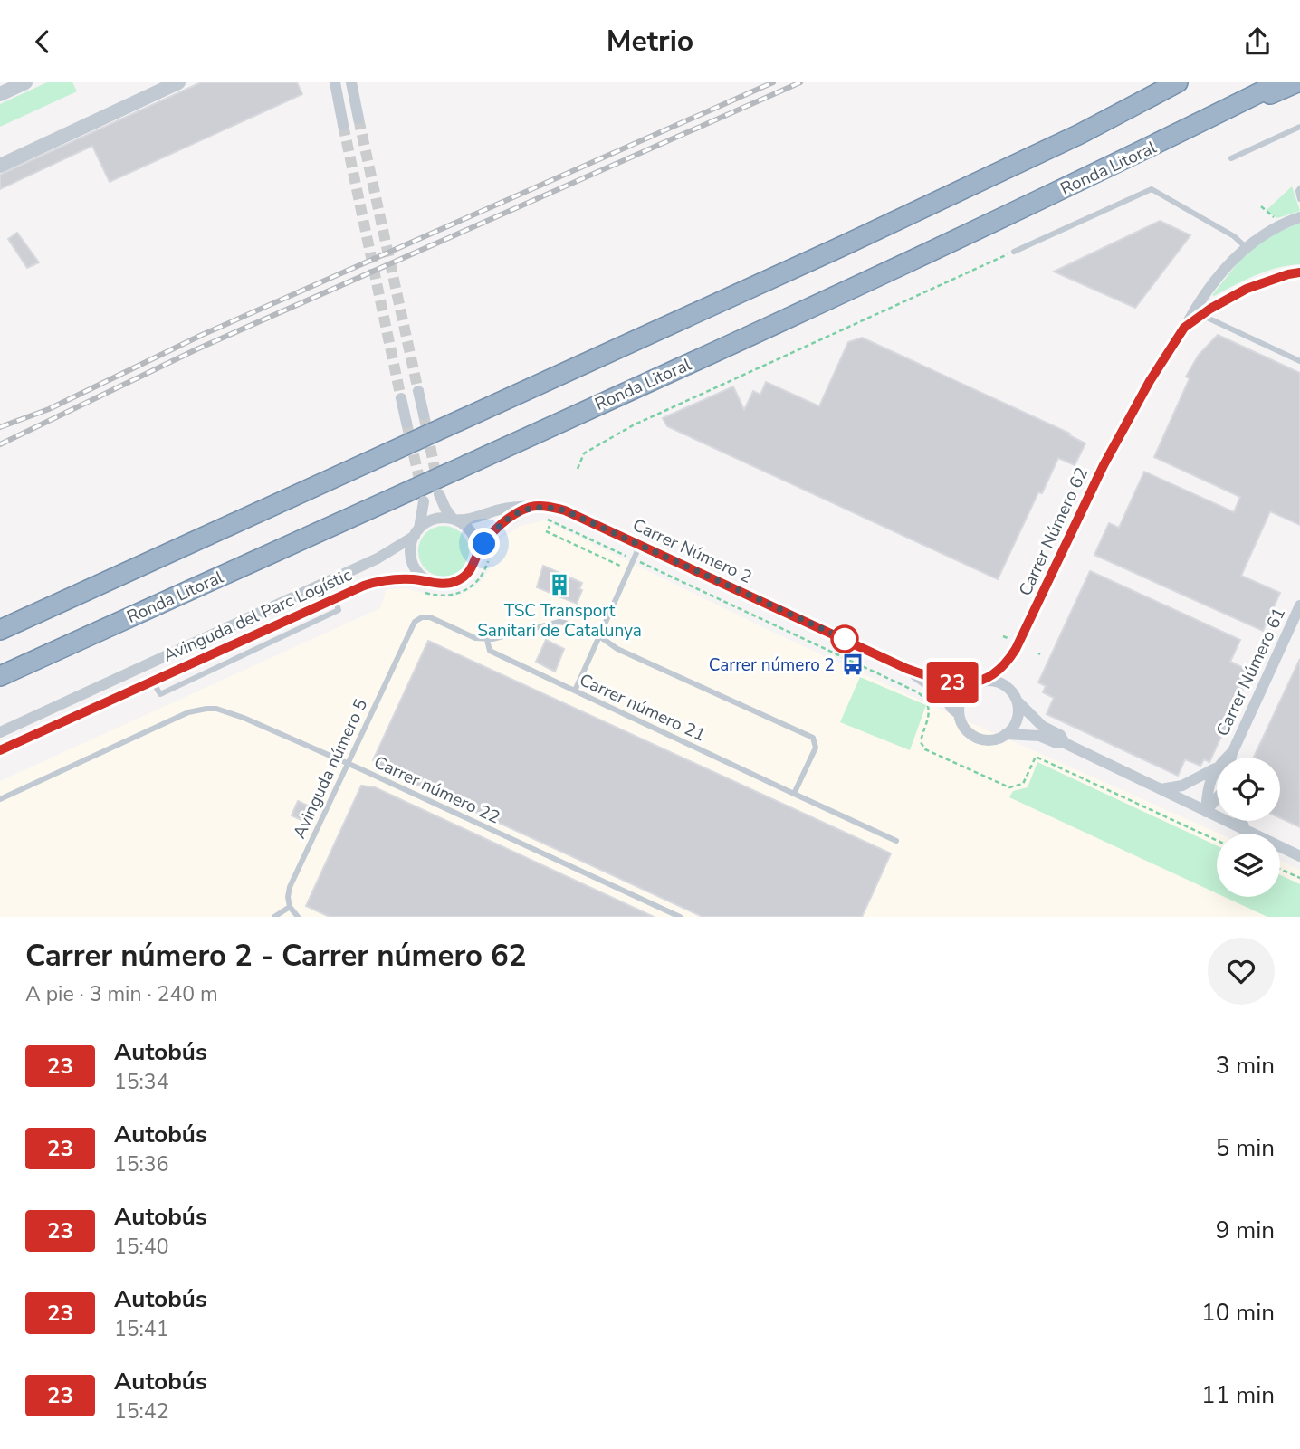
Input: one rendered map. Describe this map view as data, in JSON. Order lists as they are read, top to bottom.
{
  "streets": {
    "highway": ["Ronda Litoral"],
    "street": [
      "Carrer Número 62",
      "Carrer Número 2",
      "Avinguda del Parc Logístic",
      "Carrer Número 61"
    ],
    "lane": ["Carrer número 21", "Avinguda número 5", "Carrer número 22"]
  },
  "crossings": [
    ["Carrer Número 62", "Carrer Número 2"],
    ["Carrer Número 2", "Avinguda del Parc Logístic"],
    ["Carrer número 21", "Avinguda número 5"],
    ["Avinguda número 5", "Carrer número 22"]
  ],
  "places": {
    "building": ["TSC Transport Sanitari de Catalunya"],
    "bus stop": ["Carrer número 2"]
  },
  "lines": ["bus line 23"],
  "page": {
    "header": "Metrio",
    "on_map": "23",
    "heading": ["Carrer número 2 - Carrer número 62", "A pie · 3 min · 240 m"],
    "list": [
      {
        "mark": "23",
        "name": "Autobús",
        "note": "15:34",
        "value": "3 min"
      },
      {
        "mark": "23",
        "name": "Autobús",
        "note": "15:36",
        "value": "5 min"
      },
      {
        "mark": "23",
        "name": "Autobús",
        "note": "15:40",
        "value": "9 min"
      },
      {
        "mark": "23",
        "name": "Autobús",
        "note": "15:41",
        "value": "10 min"
      },
      {
        "mark": "23",
        "name": "Autobús",
        "note": "15:42",
        "value": "11 min"
      }
    ]
  }
}
